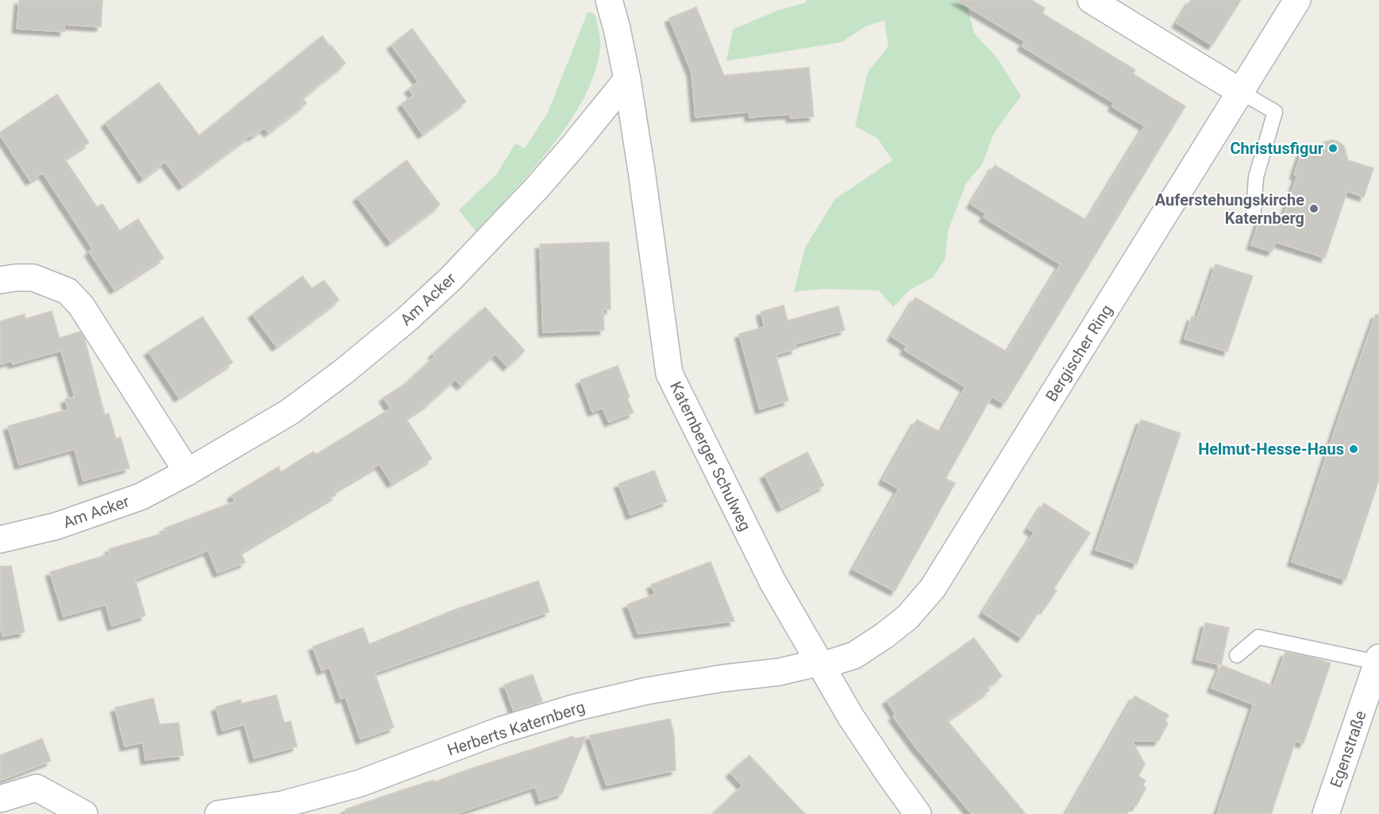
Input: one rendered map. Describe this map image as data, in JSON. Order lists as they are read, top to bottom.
{
  "streets": {
    "street": [
      "Am Acker",
      "Bergischer Ring",
      "Katernberger Schulweg",
      "Herberts Katernberg",
      "Egenstraße"
    ]
  },
  "crossings": [
    ["Am Acker", "Katernberger Schulweg"],
    ["Bergischer Ring", "Katernberger Schulweg"],
    ["Bergischer Ring", "Herberts Katernberg"],
    ["Katernberger Schulweg", "Herberts Katernberg"]
  ],
  "places": ["Christusfigur", "Auferstehungskirche Katernberg", "Helmut-Hesse-Haus"]
}
